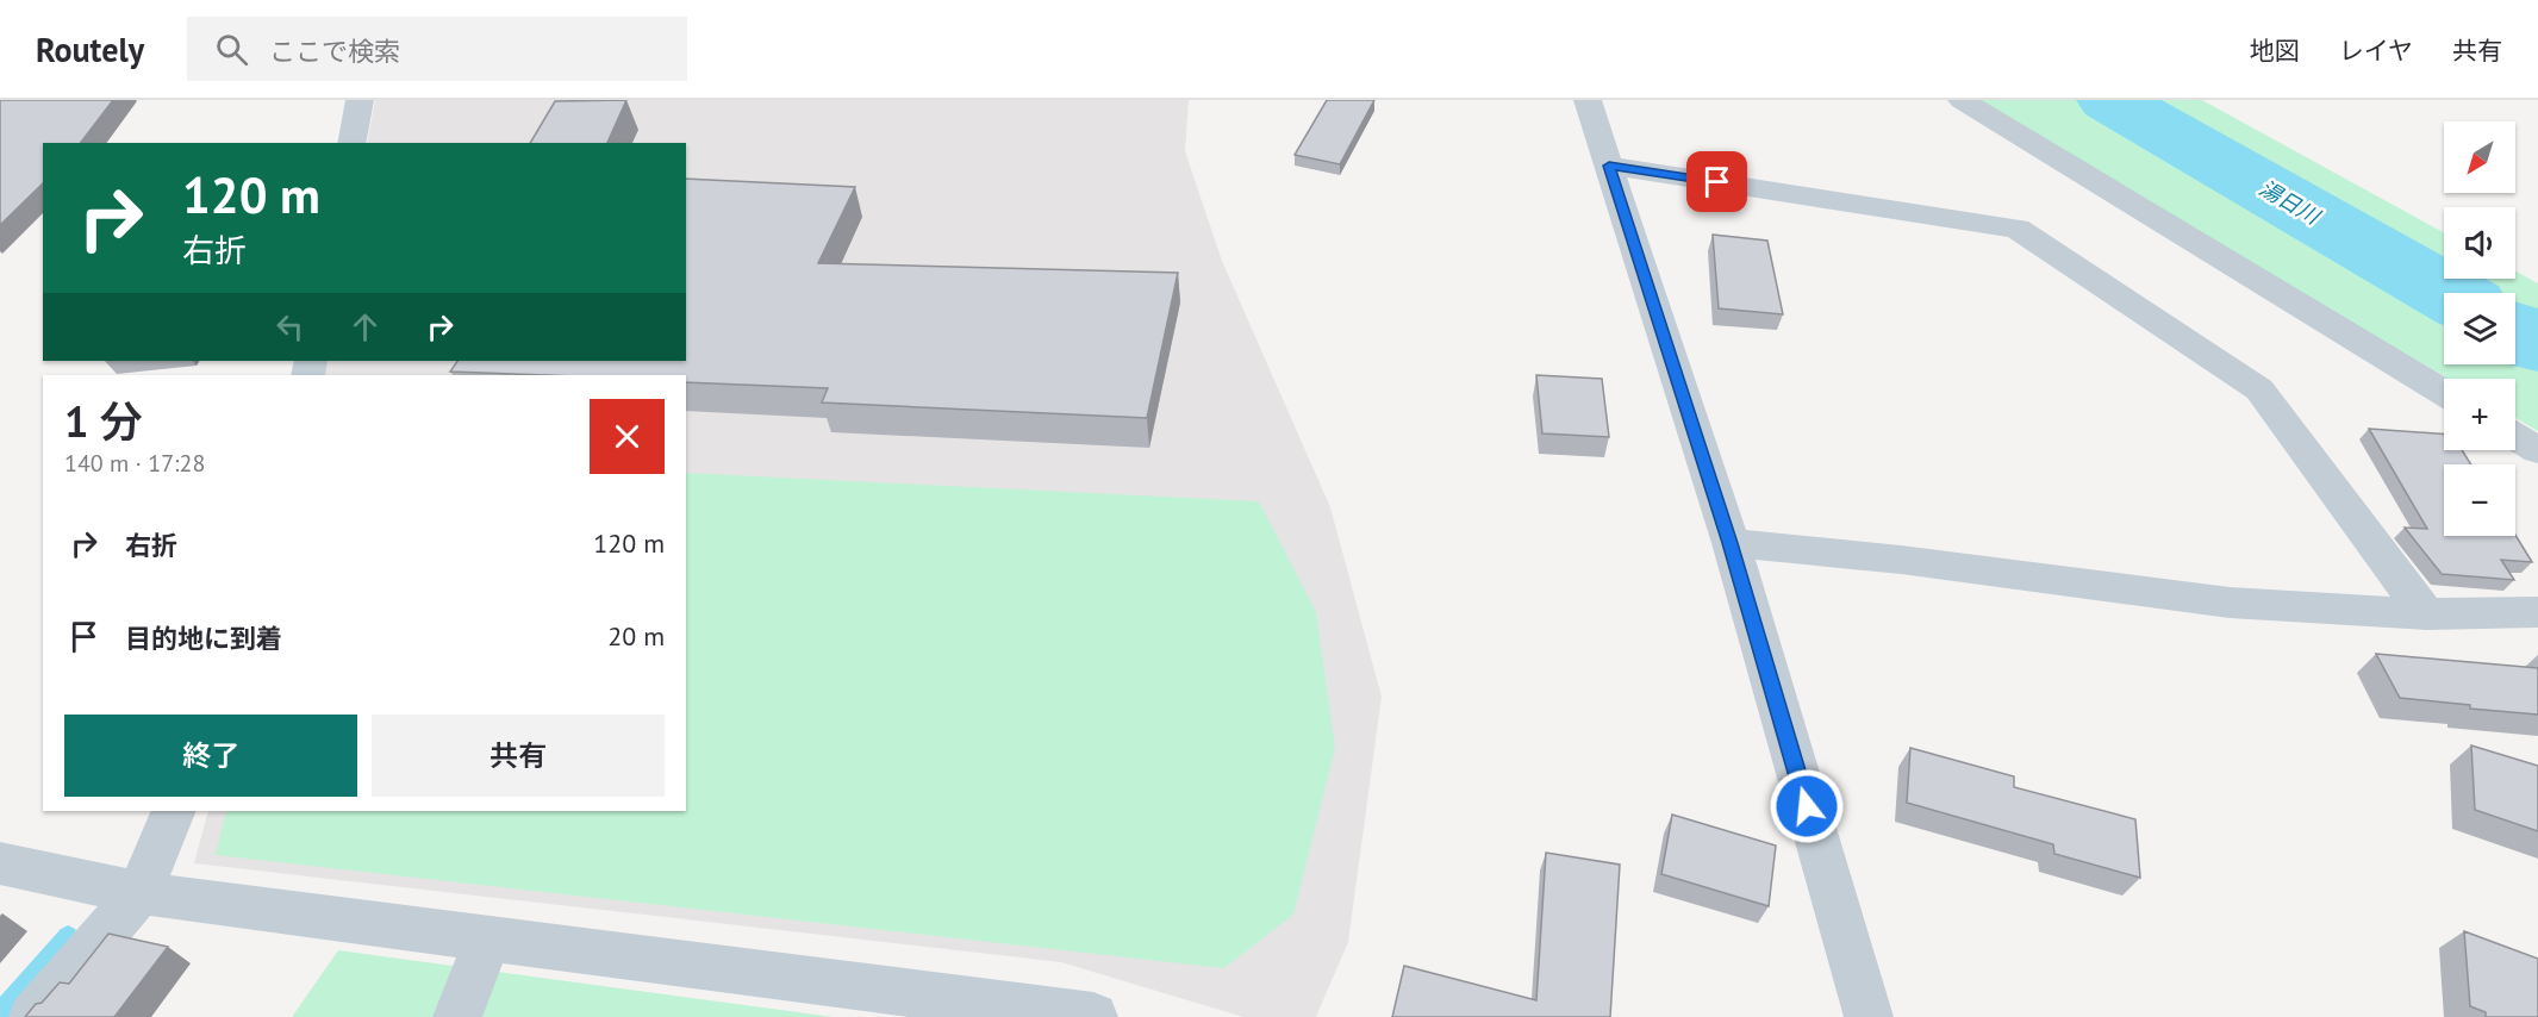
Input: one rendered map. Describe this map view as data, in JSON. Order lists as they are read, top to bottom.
{
  "water": ["湯日川"],
  "north": "bottom left",
  "page": {
    "header": "Routely",
    "search": "ここで検索",
    "nav": ["地図", "レイヤ", "共有"],
    "map_buttons": ["+", "−"],
    "turn": ["120 m", "右折"],
    "heading": ["1 分", "140 m · 17:28"],
    "list": [
      {
        "name": "右折",
        "value": "120 m"
      },
      {
        "name": "目的地に到着",
        "value": "20 m"
      }
    ],
    "buttons": ["終了", "共有"]
  }
}
